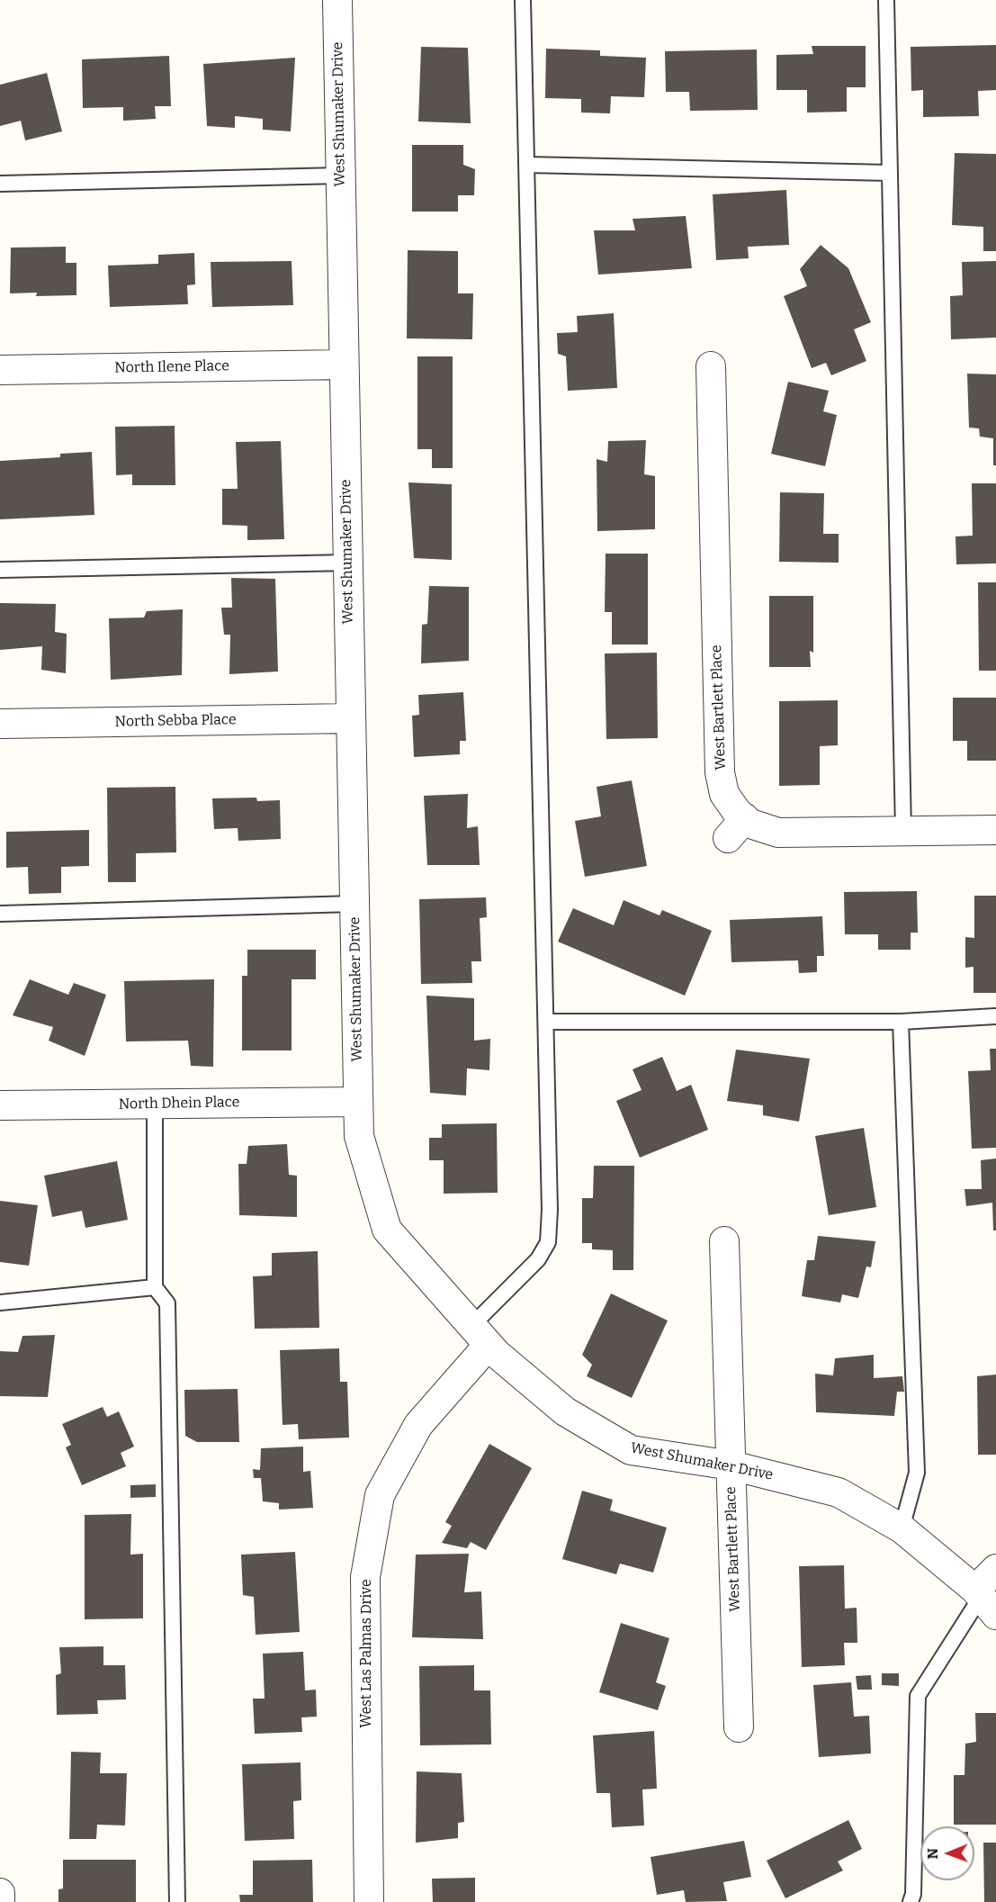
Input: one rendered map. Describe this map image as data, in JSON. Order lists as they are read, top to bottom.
{
  "streets": {
    "street": [
      "West Shumaker Drive",
      "North Ilene Place",
      "West Bartlett Place",
      "North Sebba Place",
      "North Dhein Place",
      "West Las Palmas Drive"
    ]
  },
  "crossings": [
    ["West Shumaker Drive", "North Ilene Place"],
    ["West Shumaker Drive", "West Bartlett Place"],
    ["West Shumaker Drive", "North Sebba Place"],
    ["West Shumaker Drive", "North Dhein Place"],
    ["West Shumaker Drive", "West Las Palmas Drive"]
  ],
  "north": "left"
}
